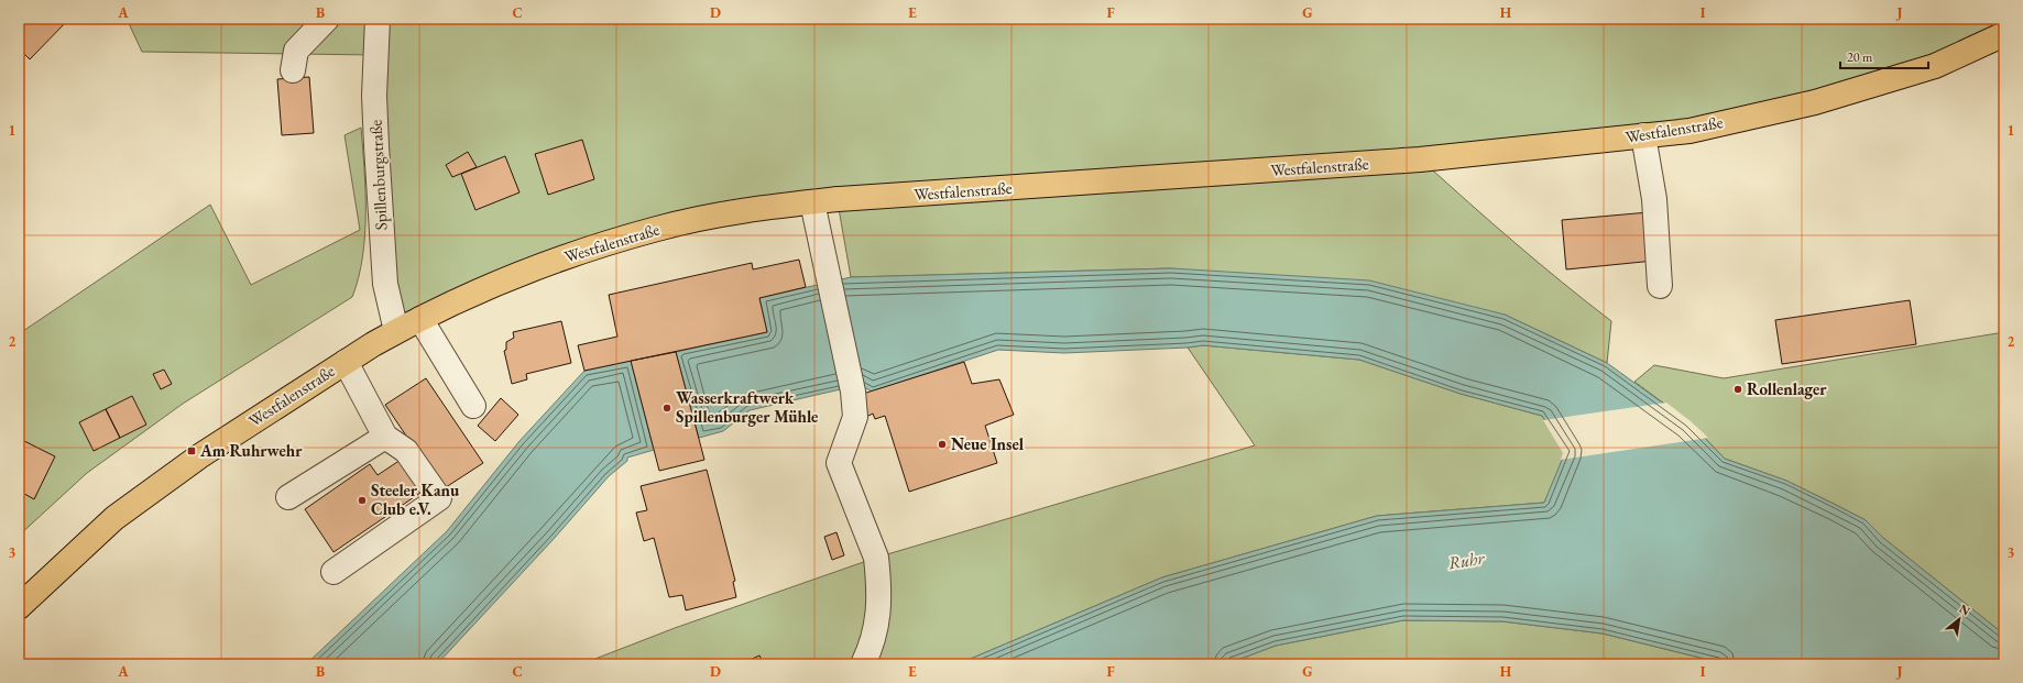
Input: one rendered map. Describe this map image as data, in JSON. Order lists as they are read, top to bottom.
{
  "streets": {
    "main road": ["Westfalenstraße"],
    "street": ["Spillenburgstraße"]
  },
  "crossings": [
    ["Westfalenstraße", "Spillenburgstraße"]
  ],
  "water": ["Ruhr"],
  "places": {
    "other": [
      "Rollenlager",
      "Wasserkraftwerk Spillenburger Mühle",
      "Neue Insel",
      "Steeler Kanu Club e.V."
    ],
    "transit": ["Am Ruhrwehr"]
  },
  "scale_bar": "20 m",
  "north": "top right",
  "grid": {
    "columns": [
      "A",
      "B",
      "C",
      "D",
      "E",
      "F",
      "G",
      "H",
      "I",
      "J"
    ],
    "rows": ["1", "2", "3"]
  }
}
